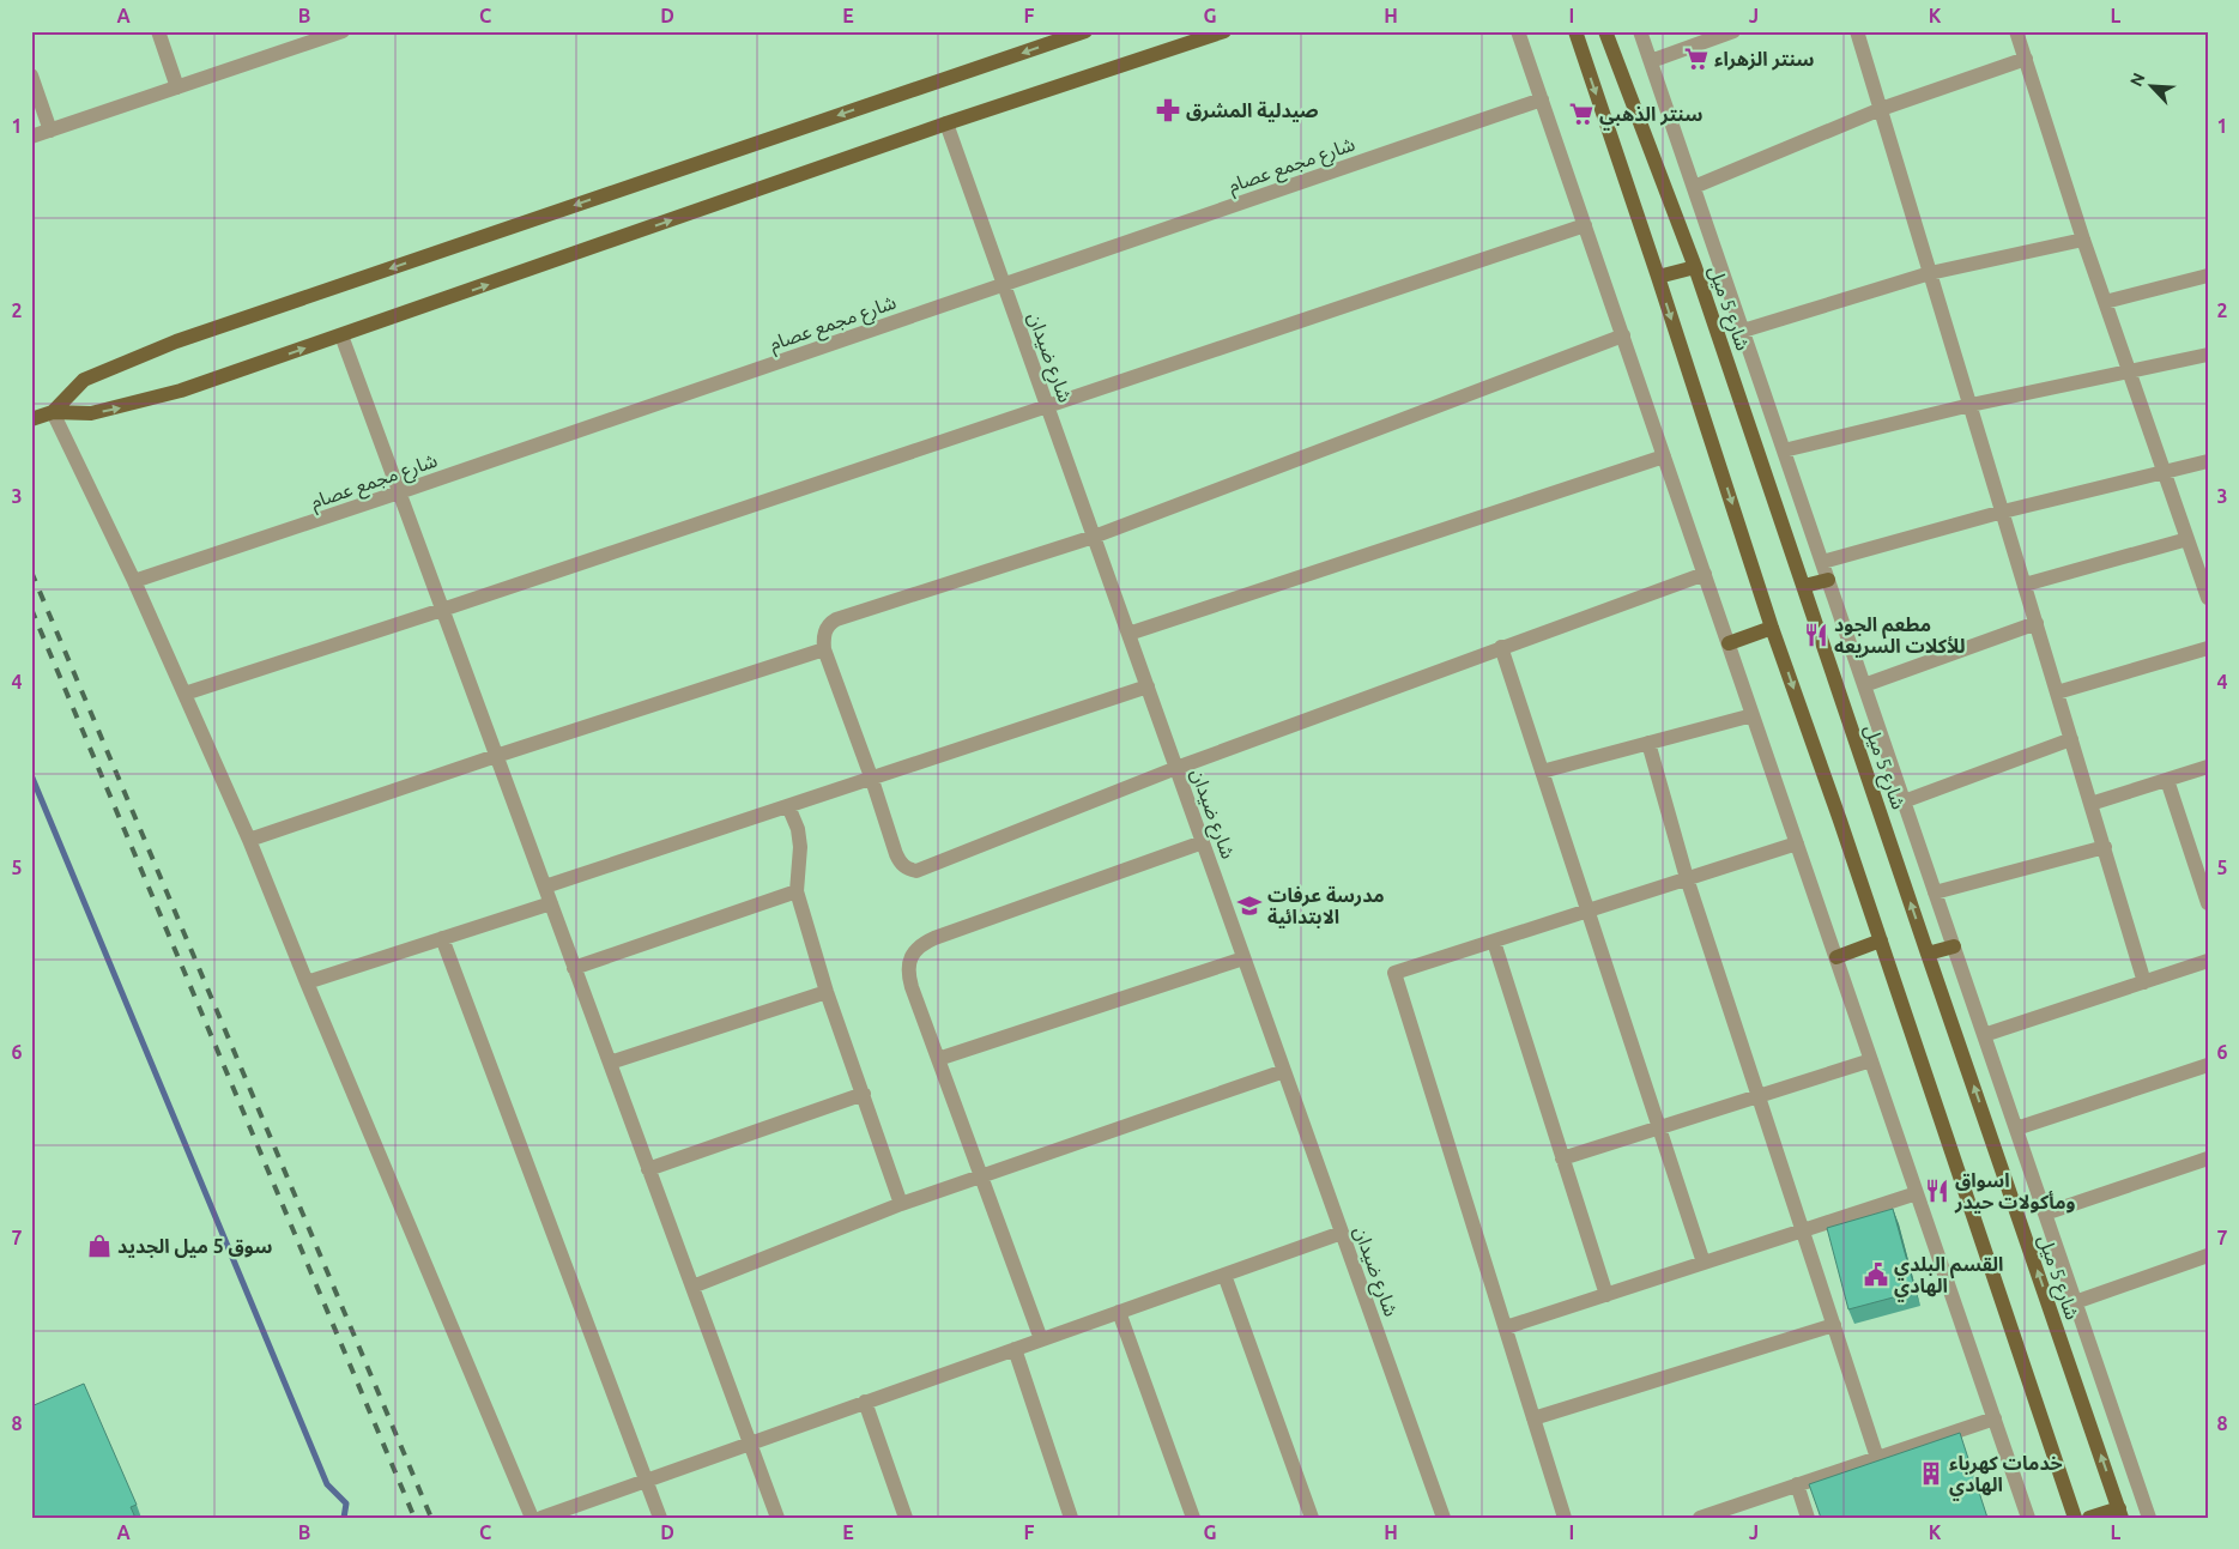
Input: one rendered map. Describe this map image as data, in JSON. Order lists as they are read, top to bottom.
{
  "streets": {
    "main road": ["شارع 5 ميل"],
    "street": ["شارع مجمع عصام", "شارع ضيدان"]
  },
  "crossings": [
    ["شارع مجمع عصام", "شارع ضيدان"]
  ],
  "places": {
    "supermarket": ["سنتر الزهراء", "سنتر الذهبي"],
    "pharmacy": ["صيدلية المشرق"],
    "restaurant": ["مطعم الجود للأكلات السريعه", "اسواق ومأكولات حيدر"],
    "school or university": ["مدرسة عرفات الابتدائية"],
    "shop": ["سوق 5 ميل الجديد"],
    "public building": ["القسم البلدي الهادي"],
    "building": ["خدمات كهرباء الهادي"]
  },
  "north": "top left",
  "grid": {
    "columns": [
      "A",
      "B",
      "C",
      "D",
      "E",
      "F",
      "G",
      "H",
      "I",
      "J",
      "K",
      "L"
    ],
    "rows": [
      "1",
      "2",
      "3",
      "4",
      "5",
      "6",
      "7",
      "8"
    ]
  }
}
